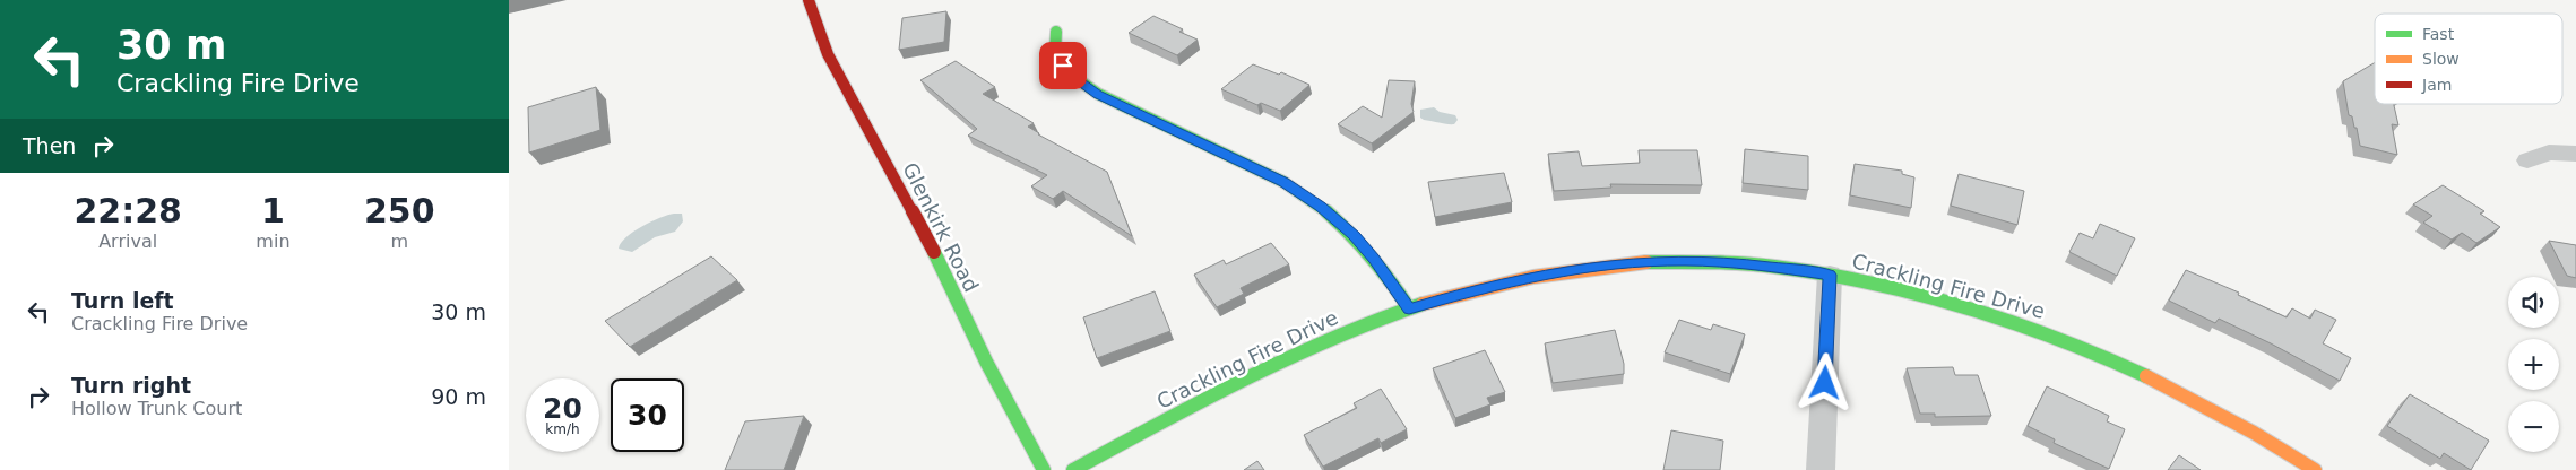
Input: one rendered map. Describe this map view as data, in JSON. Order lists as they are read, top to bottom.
{
  "streets": {
    "street": ["Glenkirk Road", "Crackling Fire Drive"]
  },
  "legend": ["Fast", "Slow", "Jam"],
  "page": {
    "turn": ["30 m", "Crackling Fire Drive"],
    "then": "Then",
    "eta": [
      "22:28",
      "Arrival",
      "1",
      "min",
      "250",
      "m"
    ],
    "list": [
      {
        "name": "Turn left",
        "note": "Crackling Fire Drive",
        "value": "30 m"
      },
      {
        "name": "Turn right",
        "note": "Hollow Trunk Court",
        "value": "90 m"
      }
    ],
    "map_buttons": ["+", "−"],
    "speed": "20 km/h",
    "limit": "30"
  }
}
